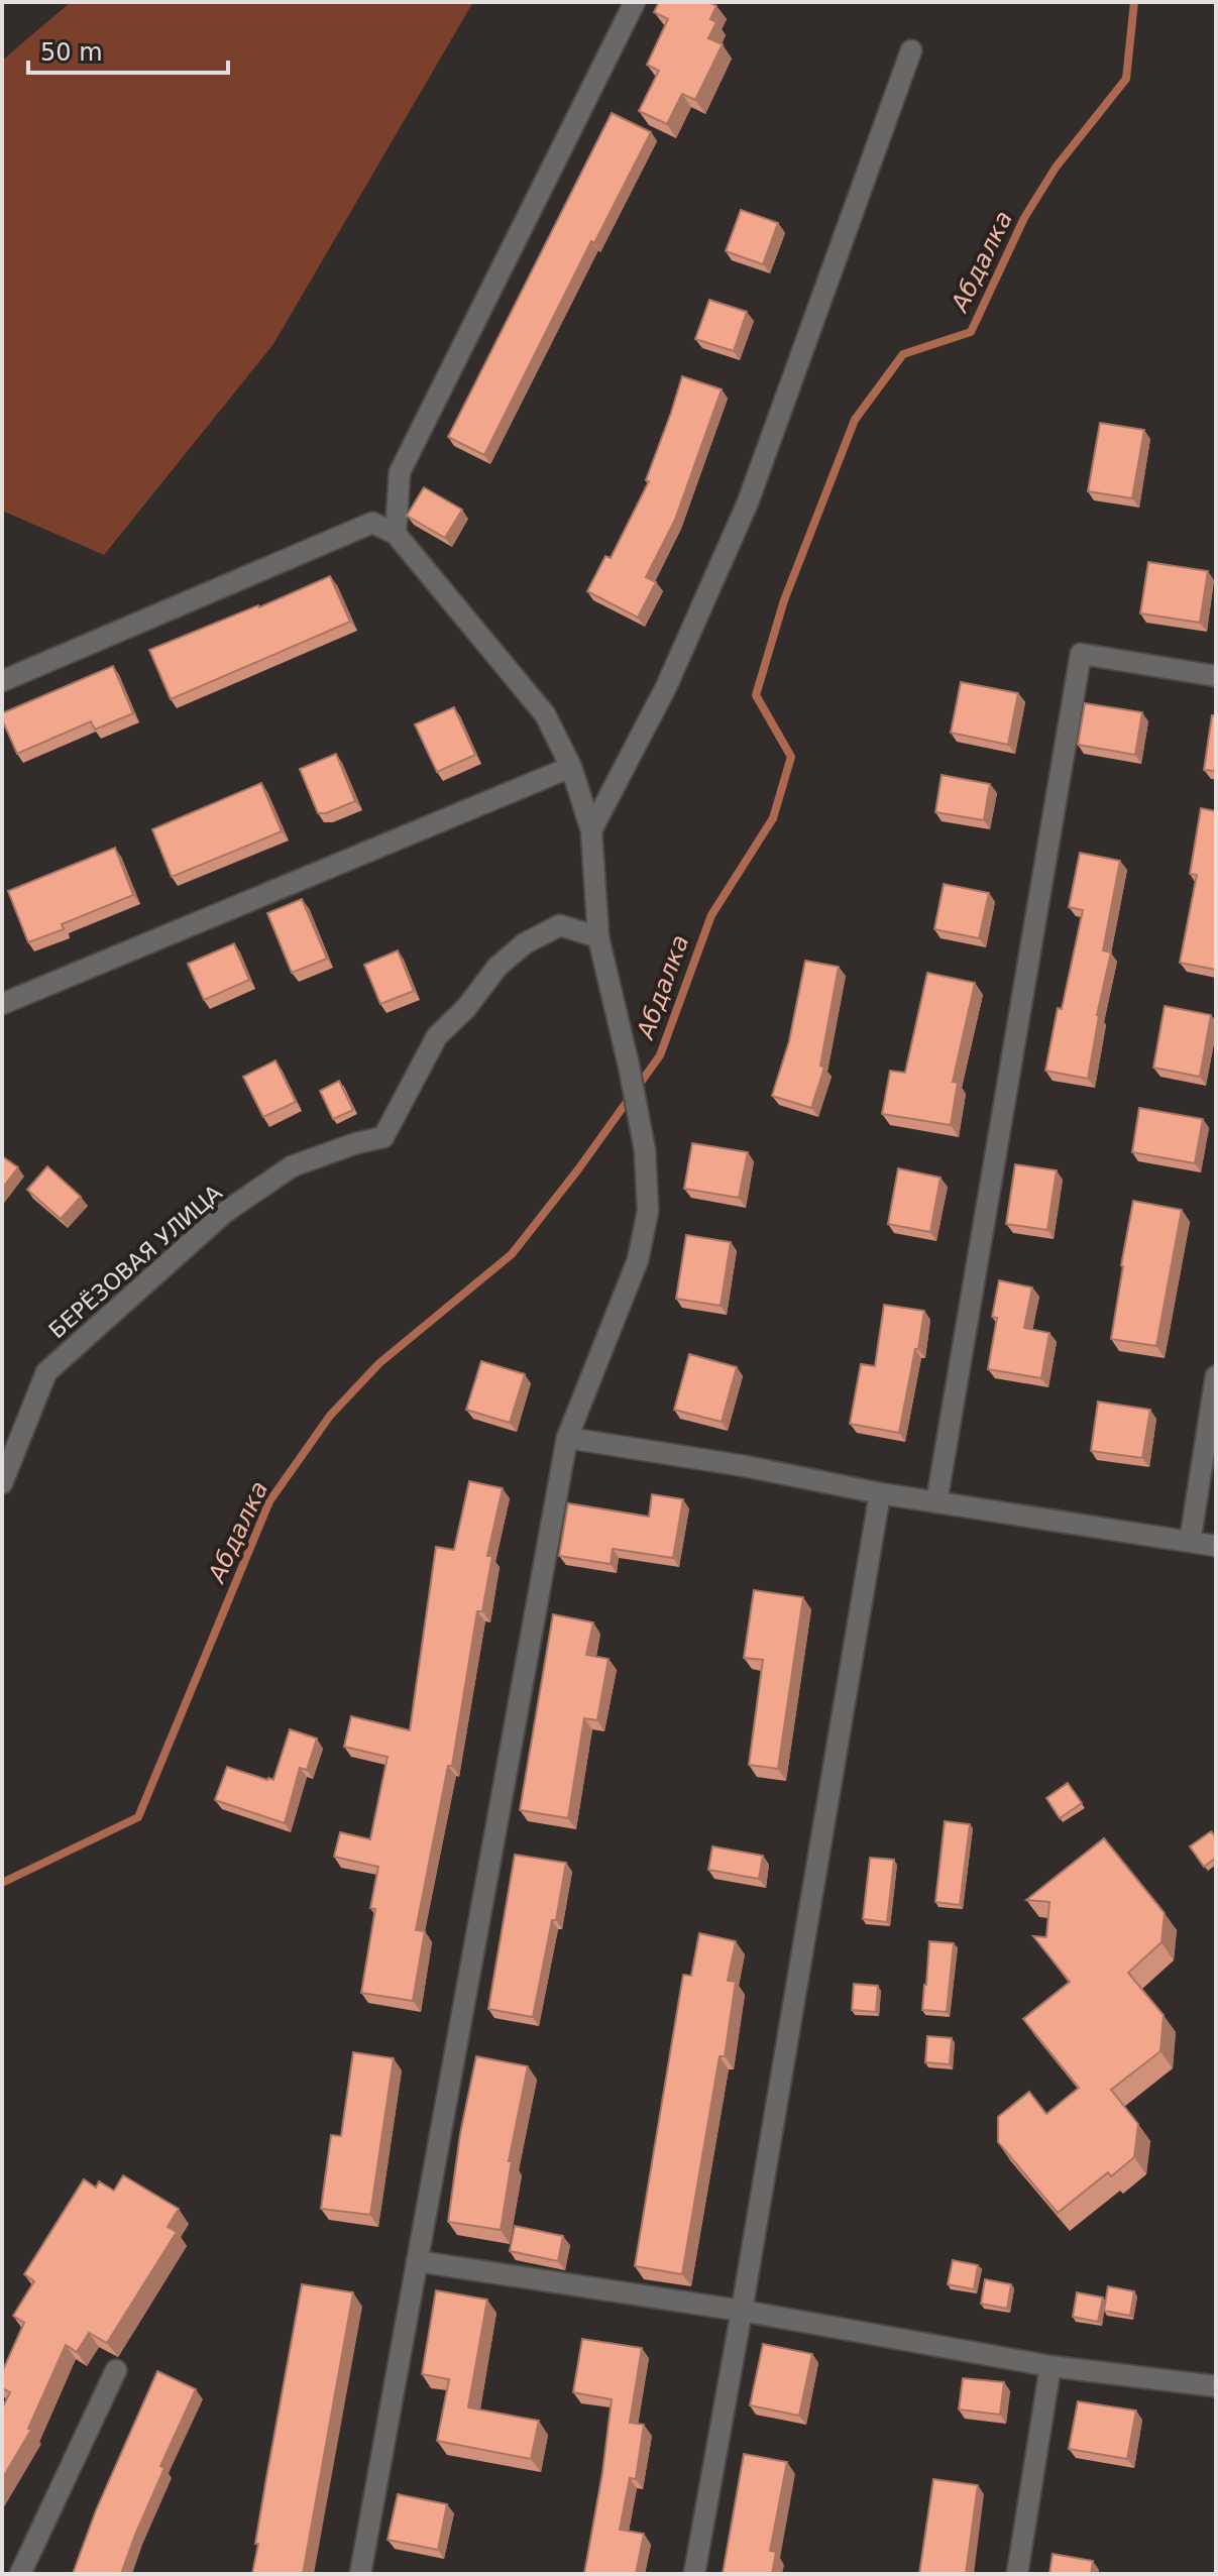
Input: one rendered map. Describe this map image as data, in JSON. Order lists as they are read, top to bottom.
{
  "streets": {
    "street": ["БЕРЁЗОВАЯ УЛИЦА"]
  },
  "water": ["Абдалка"],
  "scale_bar": "50 m"
}
